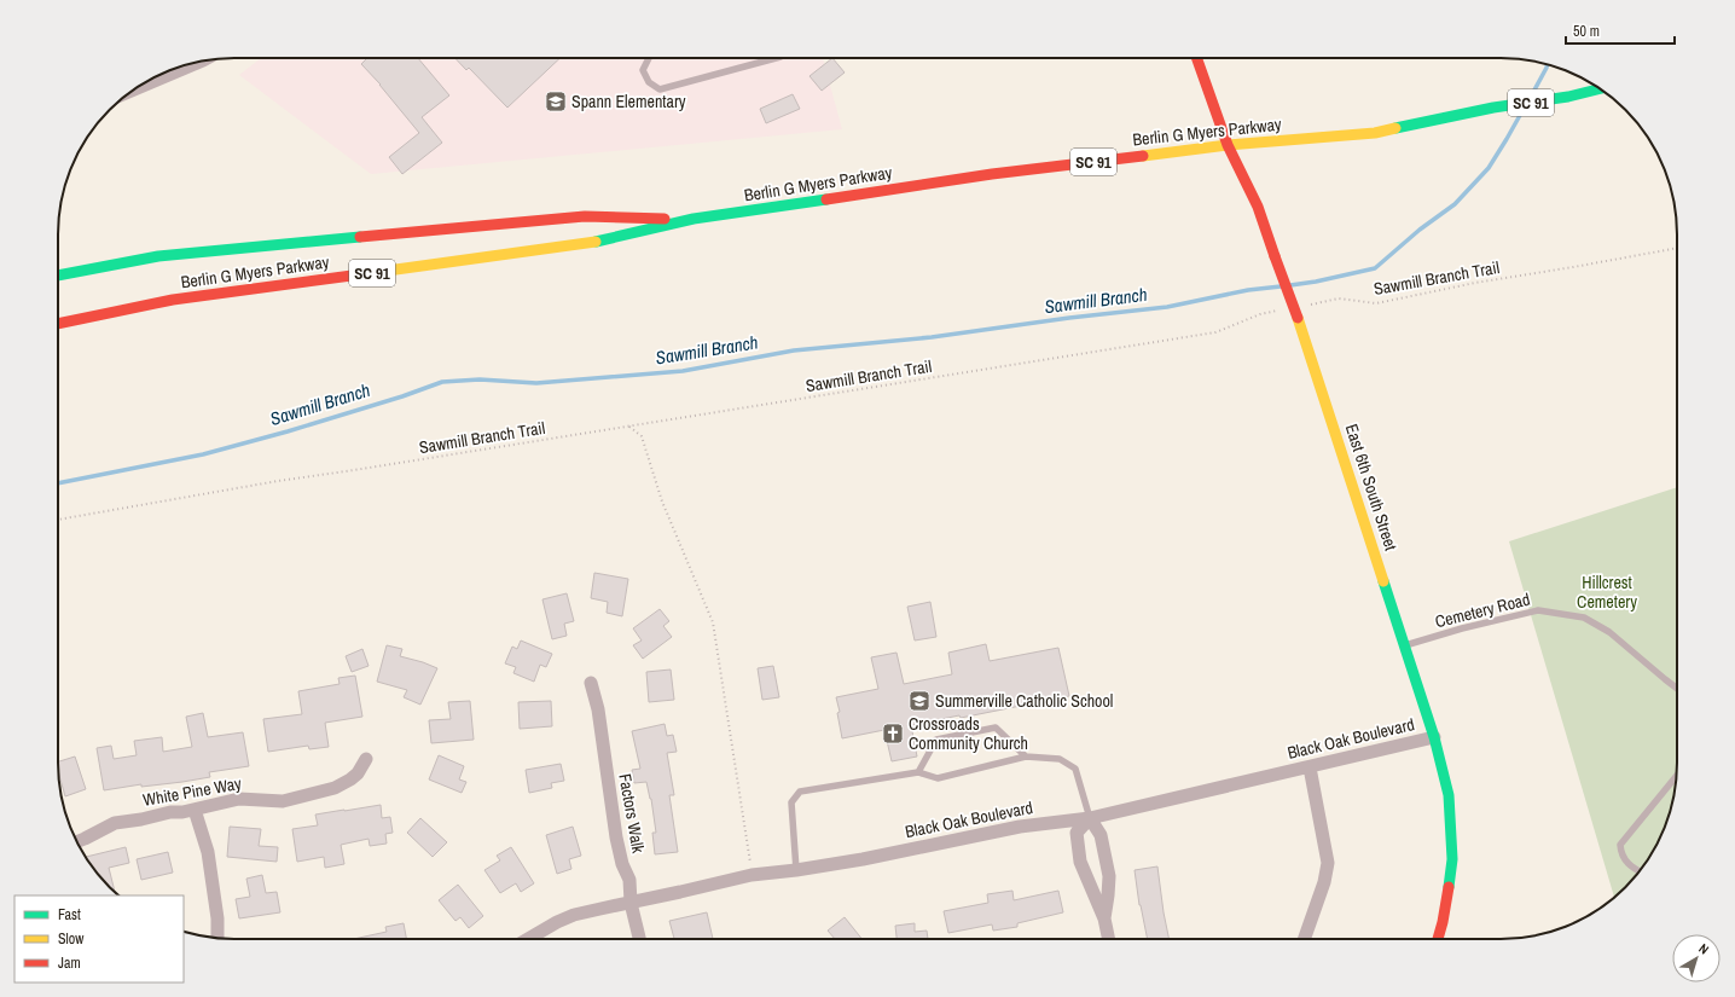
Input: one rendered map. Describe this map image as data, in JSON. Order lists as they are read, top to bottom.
{
  "streets": {
    "main road": ["SC 91", "Berlin G Myers Parkway", "East 6th South Street"],
    "street": ["Black Oak Boulevard", "White Pine Way", "Factors Walk"],
    "lane": ["Cemetery Road"],
    "path": ["Sawmill Branch Trail"]
  },
  "crossings": [
    ["Berlin G Myers Parkway", "East 6th South Street"],
    ["East 6th South Street", "Cemetery Road"],
    ["East 6th South Street", "Black Oak Boulevard"],
    ["Black Oak Boulevard", "Factors Walk"]
  ],
  "water": ["Sawmill Branch"],
  "parks": ["Hillcrest Cemetery"],
  "places": {
    "school or university": ["Spann Elementary", "Summerville Catholic School"],
    "church": ["Crossroads Community Church"]
  },
  "legend": ["Fast", "Slow", "Jam"],
  "scale_bar": "50 m",
  "north": "top right"
}
